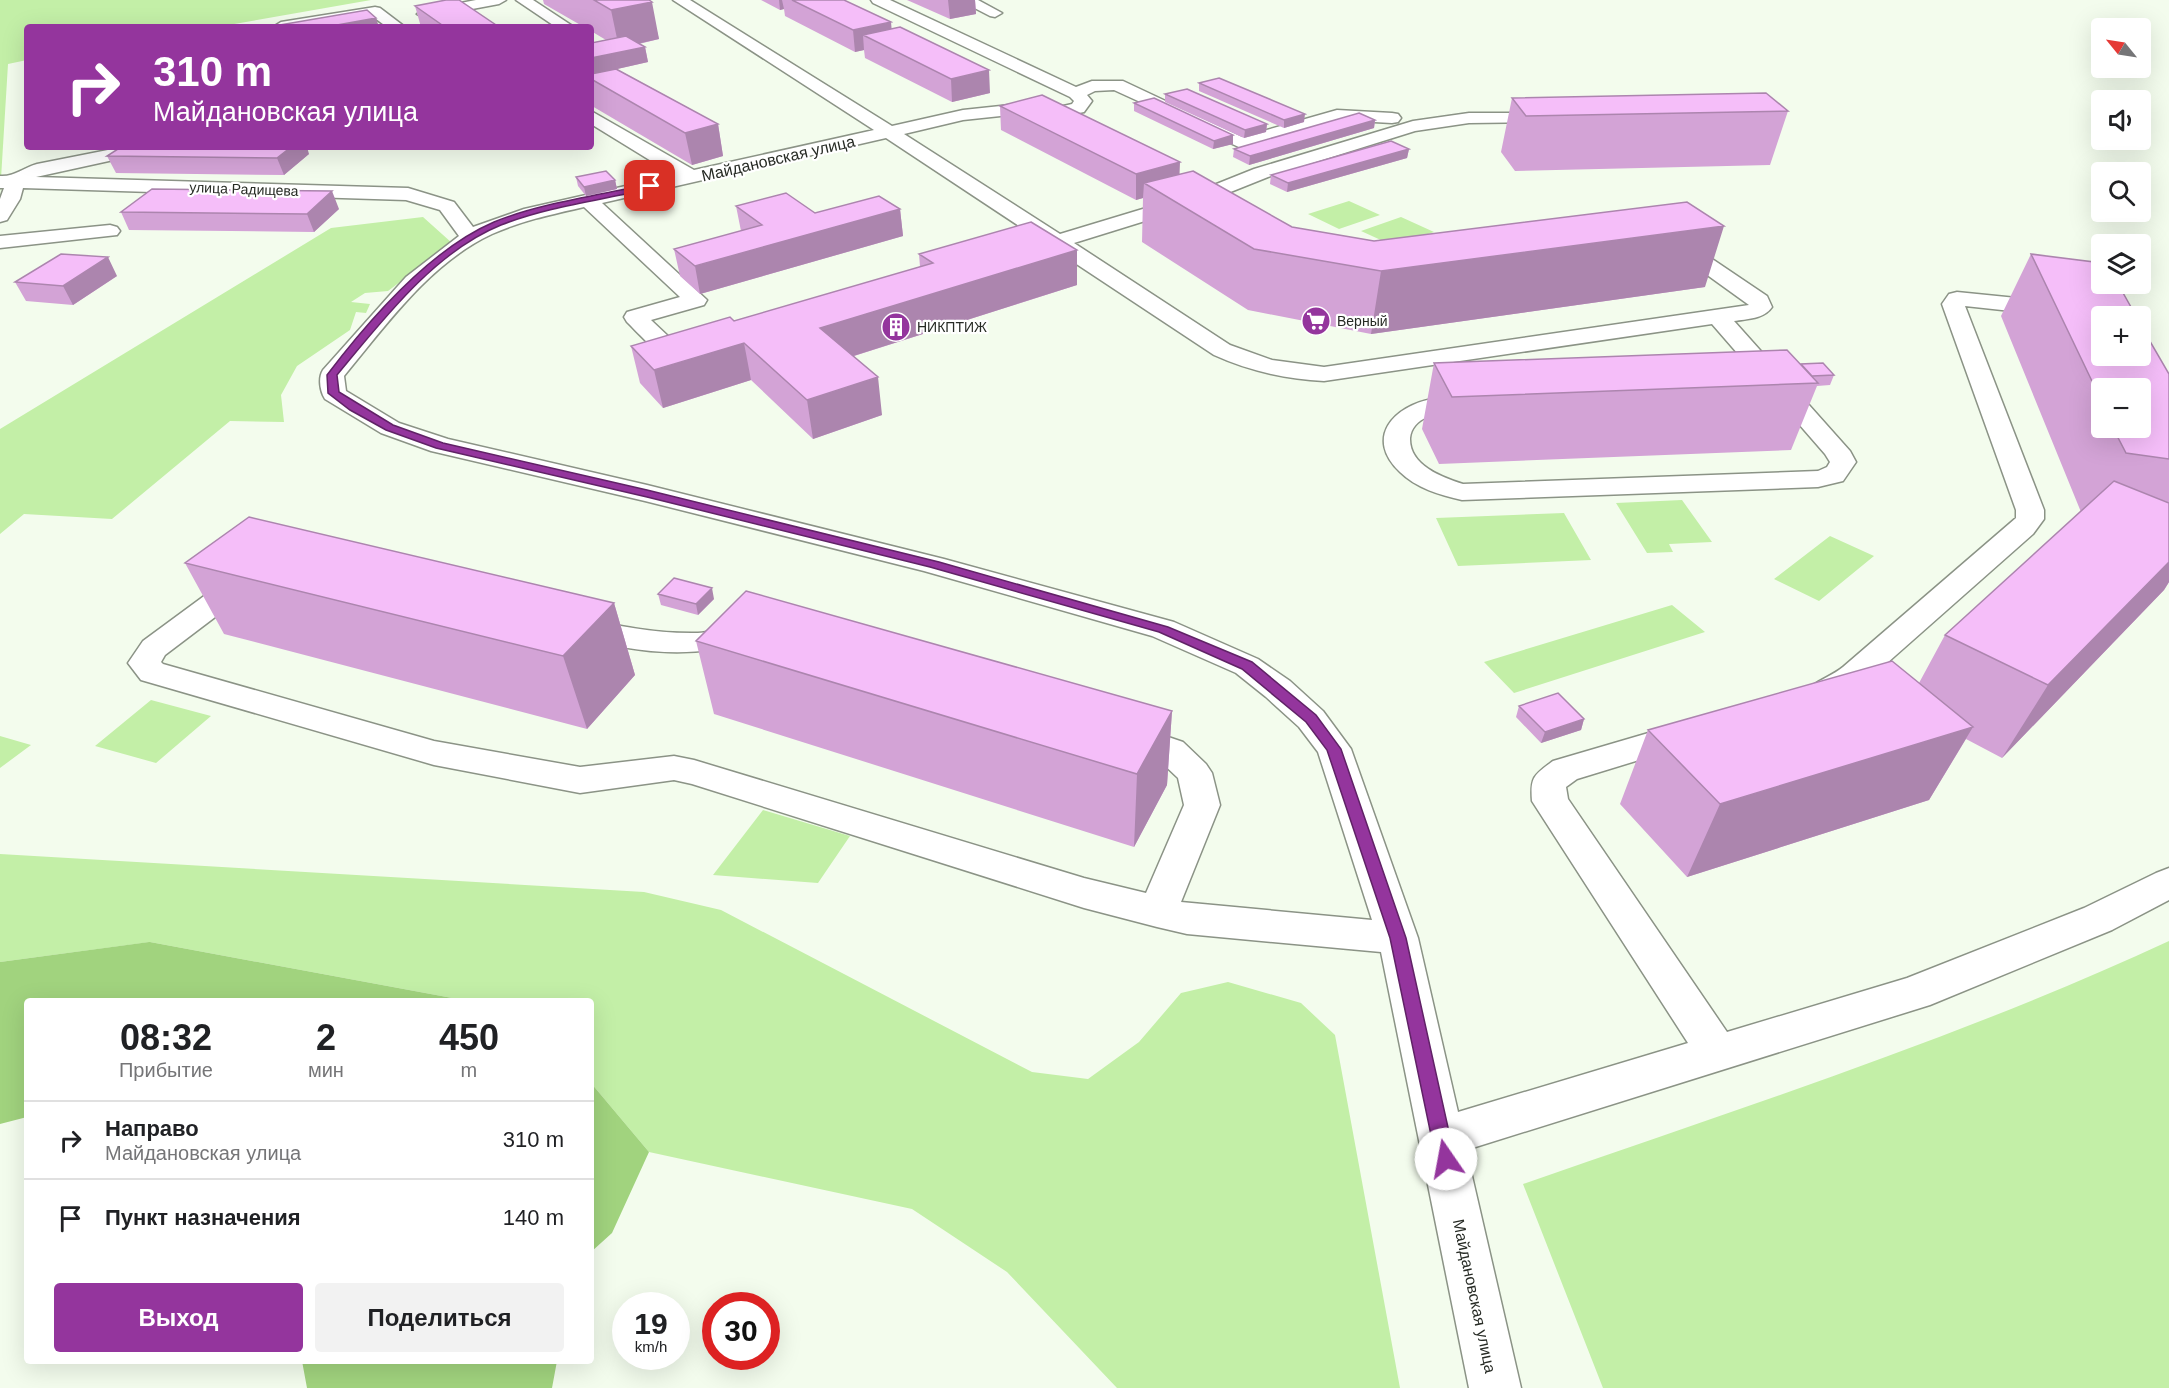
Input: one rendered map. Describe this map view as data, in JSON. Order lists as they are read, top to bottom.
{
  "streets": {
    "street": ["Майдановская улица", "улица Радищева"]
  },
  "crossings": [
    ["Майдановская улица", "улица Радищева"]
  ],
  "places": {
    "supermarket": ["Верный"],
    "building": ["НИКПТИЖ"]
  },
  "north": "top left",
  "page": {
    "map_buttons": ["+", "−"],
    "turn": ["310 m", "Майдановская улица"],
    "eta": [
      "08:32",
      "Прибытие",
      "2",
      "мин",
      "450",
      "m"
    ],
    "list": [
      {
        "name": "Направо",
        "note": "Майдановская улица",
        "value": "310 m"
      },
      {
        "name": "Пункт назначения",
        "value": "140 m"
      }
    ],
    "buttons": ["Выход", "Поделиться"],
    "speed": "19 km/h",
    "limit": "30"
  }
}
